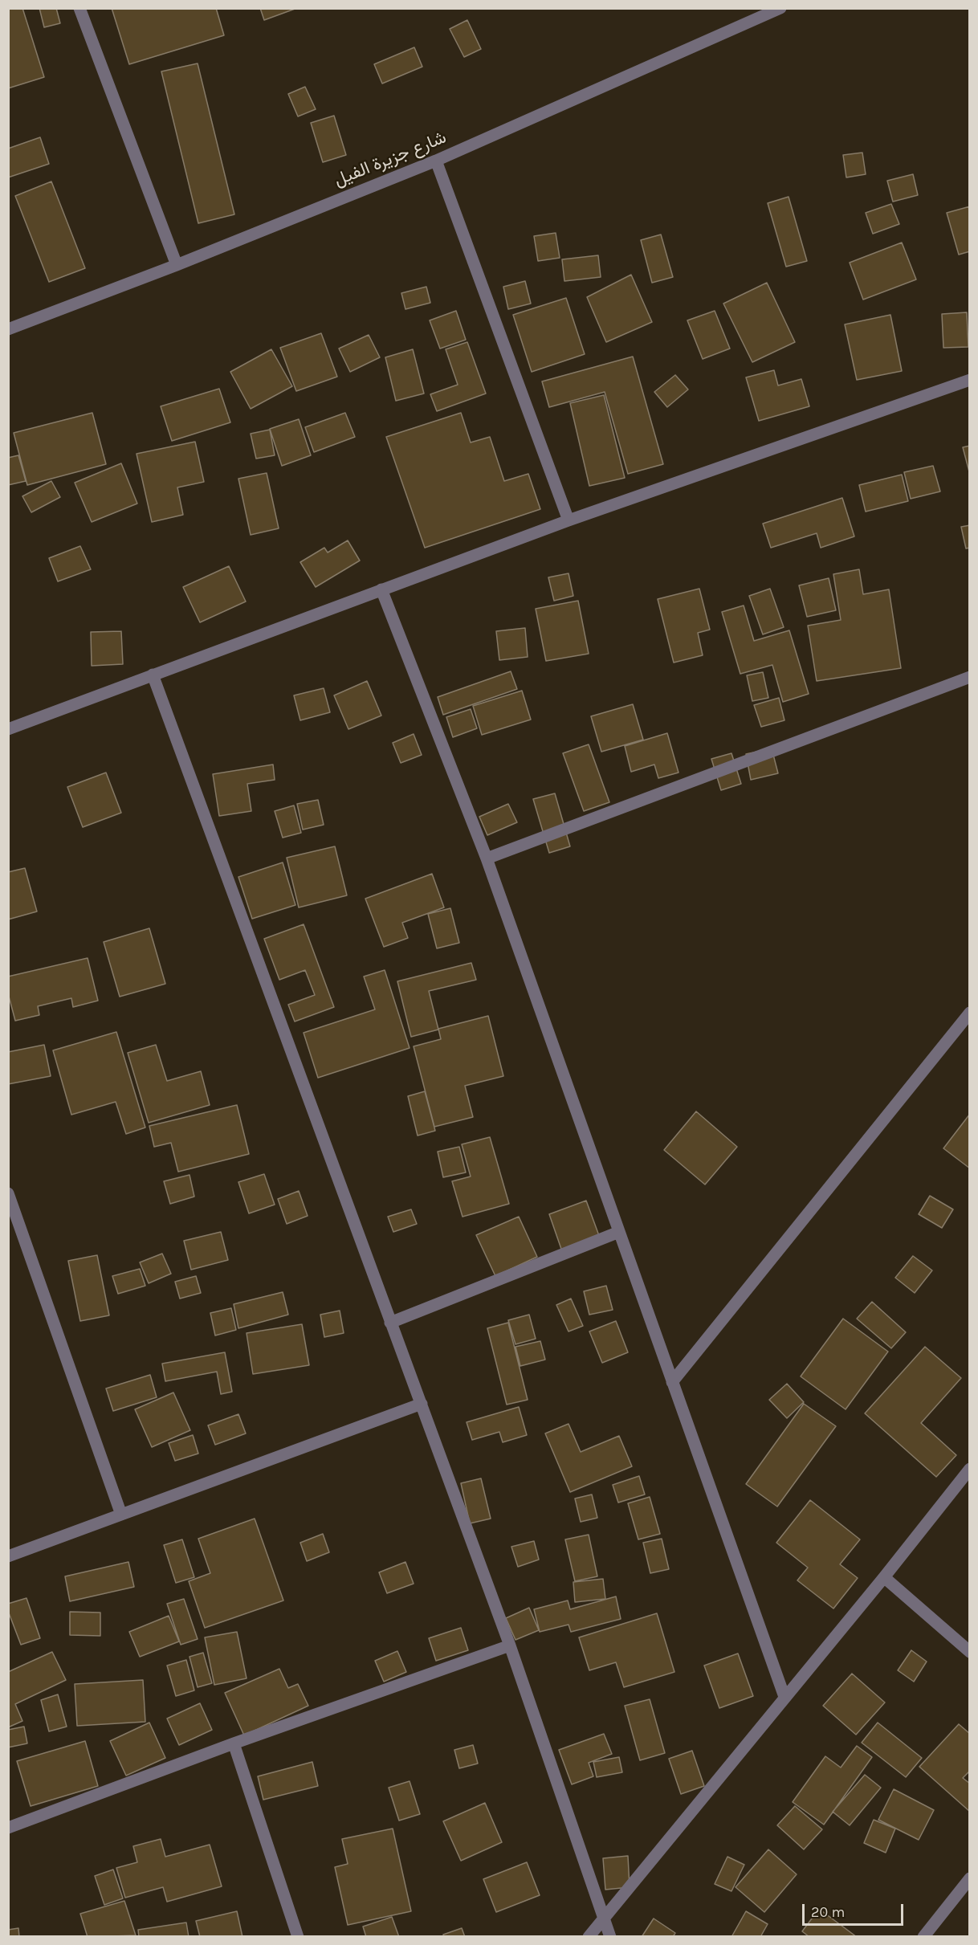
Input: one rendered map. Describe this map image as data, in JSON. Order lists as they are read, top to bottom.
{
  "streets": {
    "street": ["شارع جزيرة الفيل"]
  },
  "scale_bar": "20 m"
}
